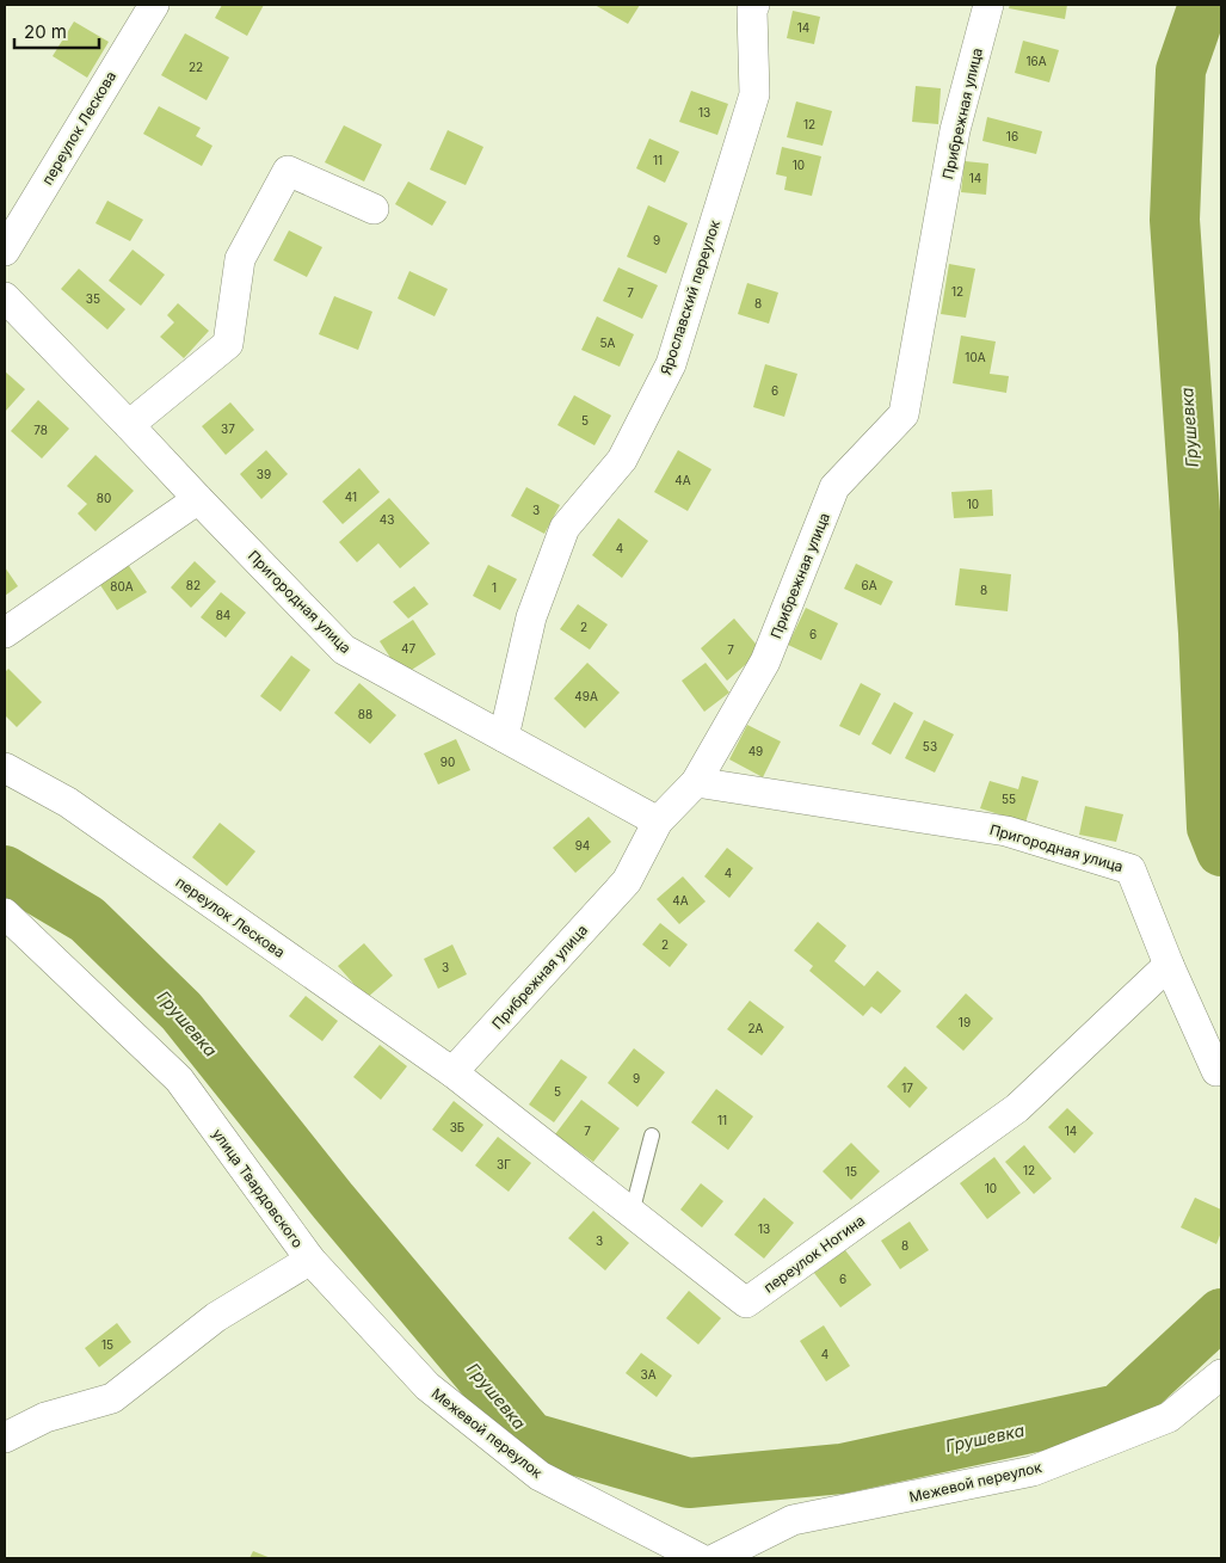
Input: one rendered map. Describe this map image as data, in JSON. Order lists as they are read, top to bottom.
{
  "streets": {
    "street": [
      "Прибрежная улица",
      "переулок Лескова",
      "Ярославский переулок",
      "Пригородная улица",
      "улица Твардовского",
      "переулок Ногина",
      "Межевой переулок"
    ]
  },
  "crossings": [
    ["Прибрежная улица", "переулок Лескова"],
    ["Прибрежная улица", "Пригородная улица"],
    ["Прибрежная улица", "переулок Ногина"],
    ["переулок Лескова", "переулок Ногина"],
    ["Ярославский переулок", "Пригородная улица"],
    ["Пригородная улица", "переулок Ногина"],
    ["улица Твардовского", "Межевой переулок"]
  ],
  "water": ["Грушевка"],
  "house_numbers": [
    "14",
    "16А",
    "22",
    "13",
    "12",
    "16",
    "11",
    "10",
    "14",
    "9",
    "12",
    "7",
    "35",
    "8",
    "5А",
    "10А",
    "6",
    "5",
    "37",
    "78",
    "39",
    "4А",
    "41",
    "80",
    "10",
    "3",
    "43",
    "4",
    "82",
    "6А",
    "80А",
    "1",
    "8",
    "84",
    "2",
    "6",
    "47",
    "7",
    "49А",
    "88",
    "53",
    "49",
    "90",
    "55",
    "94",
    "4",
    "4А",
    "2",
    "3",
    "19",
    "2А",
    "9",
    "17",
    "5",
    "11",
    "3Б",
    "7",
    "14",
    "3Г",
    "12",
    "15",
    "10",
    "13",
    "3",
    "8",
    "6",
    "15",
    "4",
    "3А"
  ],
  "scale_bar": "20 m"
}
